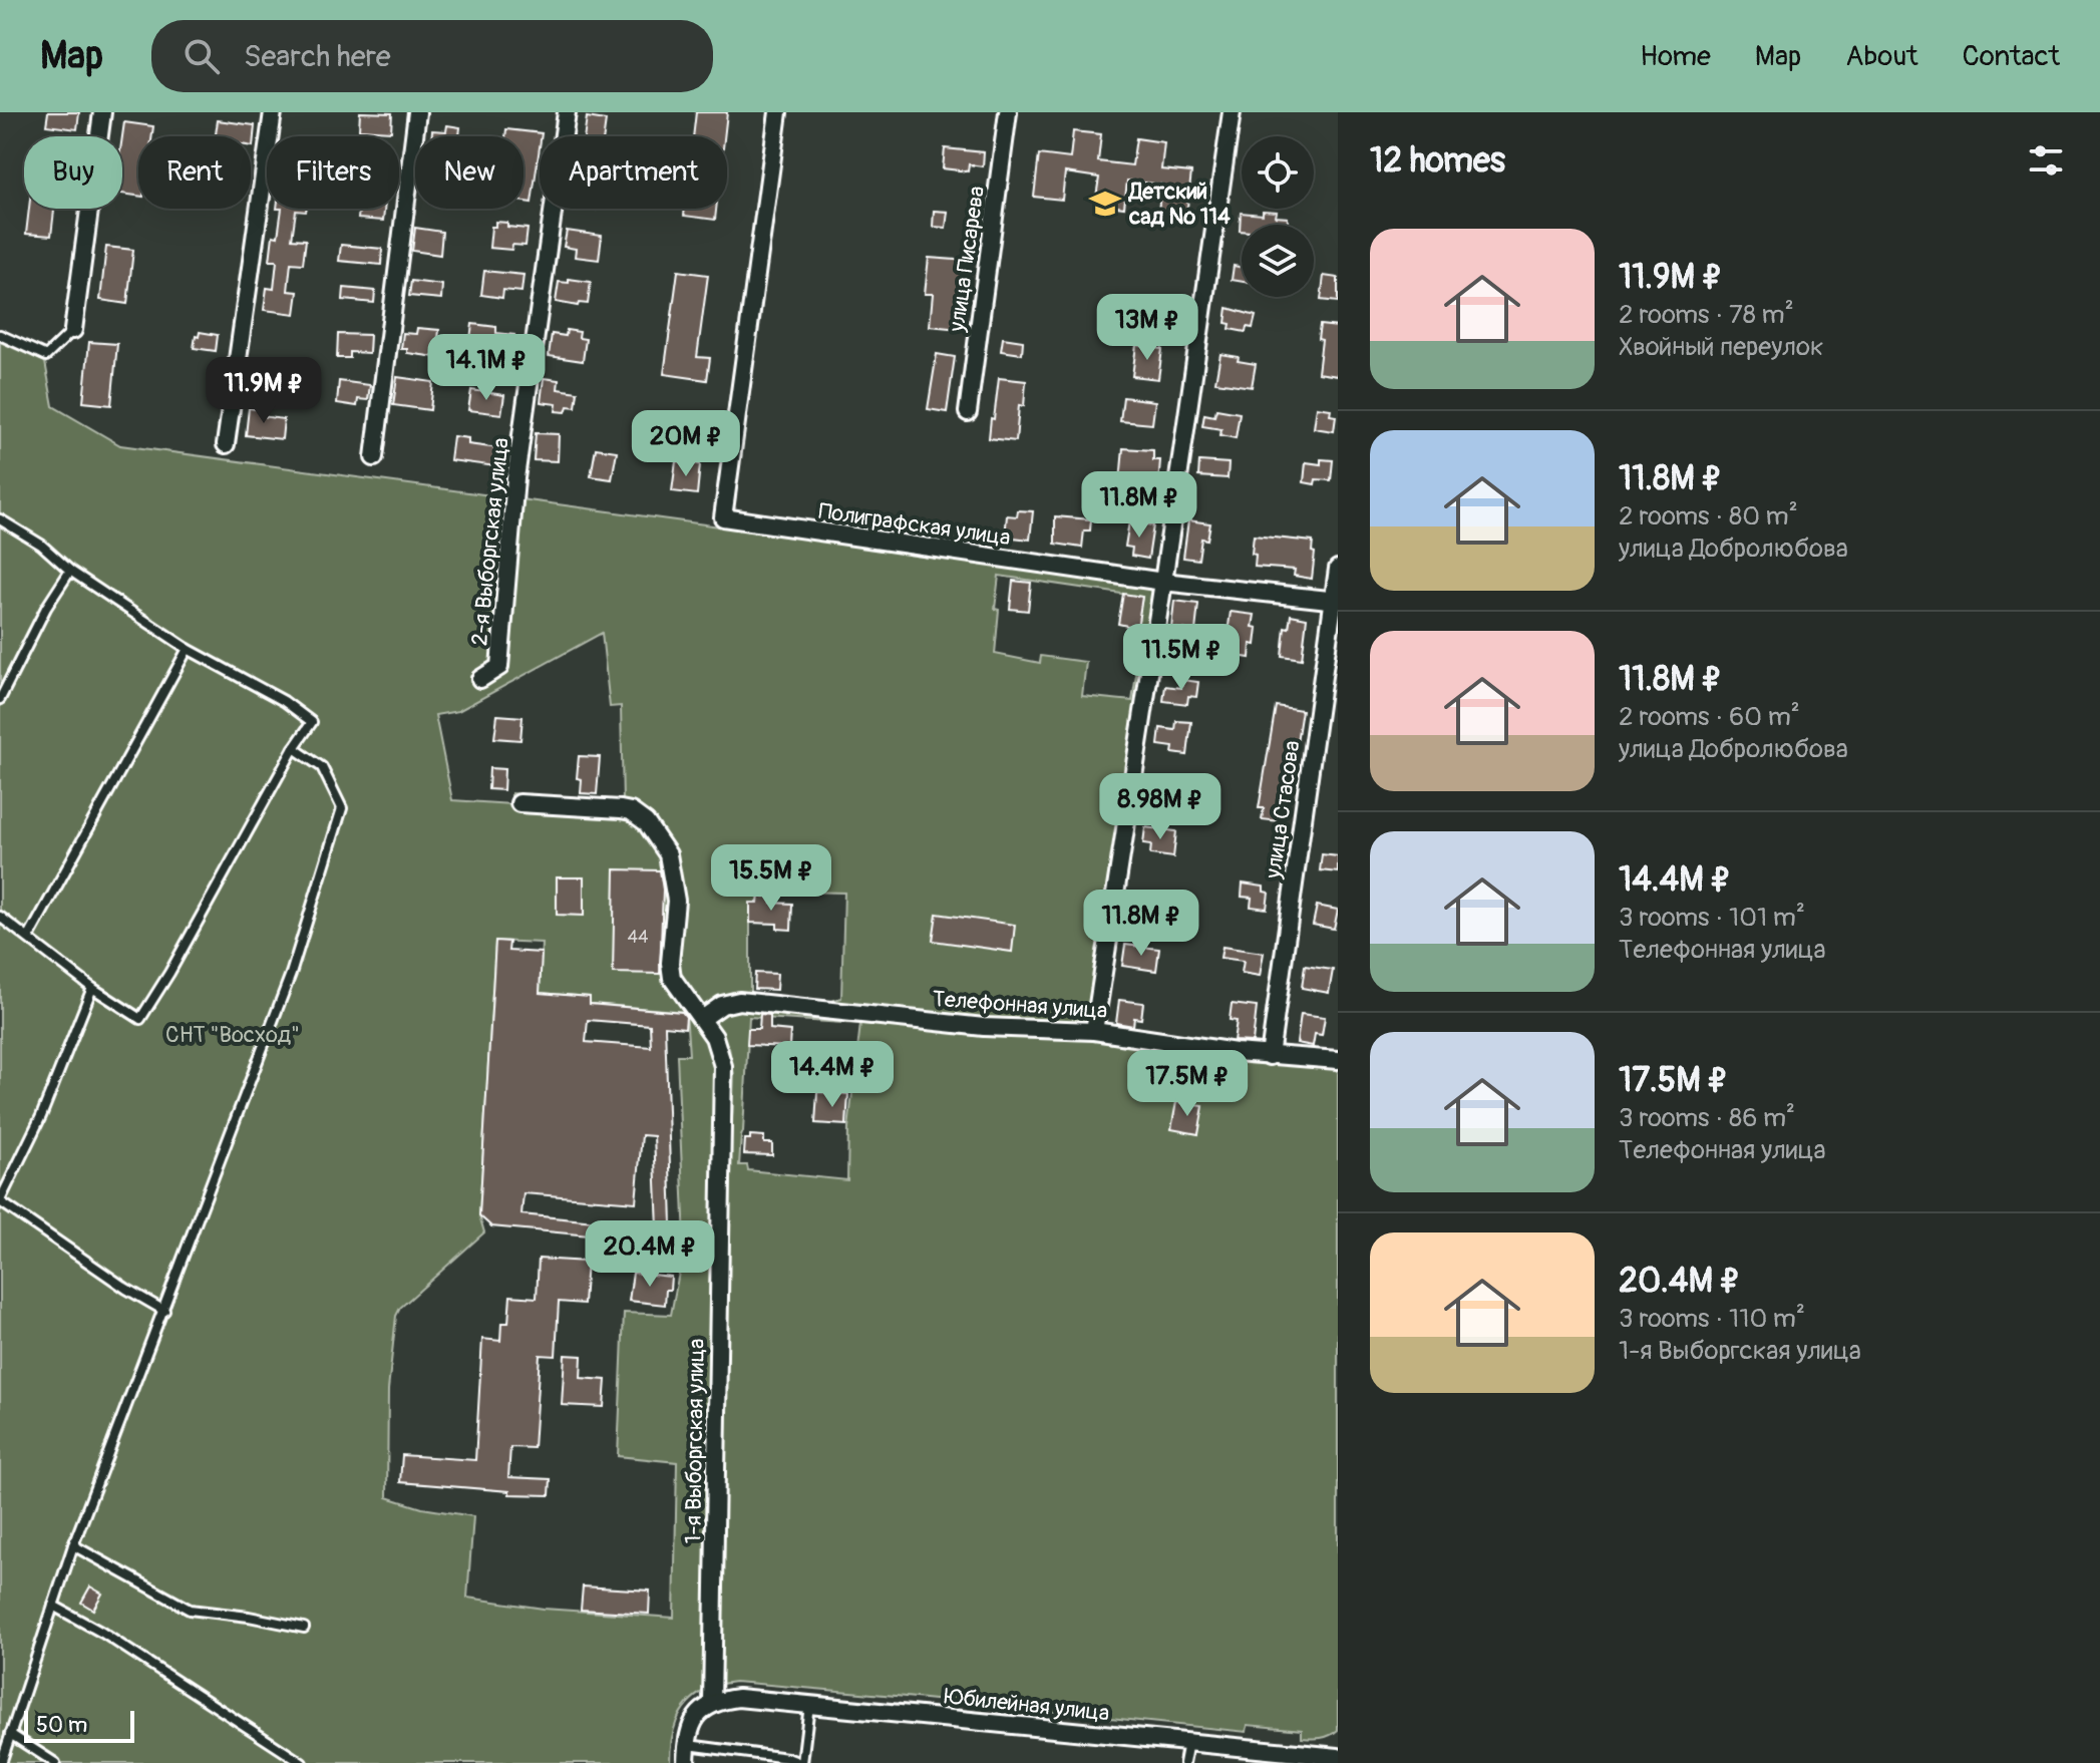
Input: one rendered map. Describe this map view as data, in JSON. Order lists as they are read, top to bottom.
{
  "streets": {
    "street": [
      "улица Писарева",
      "Полиграфская улица",
      "2-я Выборгская улица",
      "улица Стасова",
      "Телефонная улица",
      "1-я Выборгская улица",
      "Юбилейная улица"
    ]
  },
  "crossings": [
    ["Полиграфская улица", "улица Стасова"],
    ["улица Стасова", "Телефонная улица"],
    ["Телефонная улица", "1-я Выборгская улица"],
    ["1-я Выборгская улица", "Юбилейная улица"]
  ],
  "parks": ["СНТ \"Восход\""],
  "places": {
    "school or university": ["Детский сад № 114"]
  },
  "house_numbers": ["44"],
  "scale_bar": "50 m",
  "page": {
    "header": "Map",
    "search": "Search here",
    "nav": [
      "Home",
      "Map",
      "About",
      "Contact"
    ],
    "heading": "12 homes",
    "chip": [
      "Buy",
      "Rent",
      "Filters",
      "New",
      "Apartment"
    ],
    "list": [
      {
        "name": "11.9M ₽",
        "note": "2 rooms · 78 m² · Хвойный переулок"
      },
      {
        "name": "11.8M ₽",
        "note": "2 rooms · 80 m² · улица Добролюбова"
      },
      {
        "name": "11.8M ₽",
        "note": "2 rooms · 60 m² · улица Добролюбова"
      },
      {
        "name": "14.4M ₽",
        "note": "3 rooms · 101 m² · Телефонная улица"
      },
      {
        "name": "17.5M ₽",
        "note": "3 rooms · 86 m² · Телефонная улица"
      },
      {
        "name": "20.4M ₽",
        "note": "3 rooms · 110 m² · 1-я Выборгская улица"
      }
    ],
    "price": [
      "13M ₽",
      "14.1M ₽",
      "11.9M ₽",
      "20M ₽",
      "11.8M ₽",
      "11.5M ₽",
      "8.98M ₽",
      "15.5M ₽",
      "11.8M ₽",
      "14.4M ₽",
      "17.5M ₽",
      "20.4M ₽"
    ],
    "scale": "50 m"
  }
}
